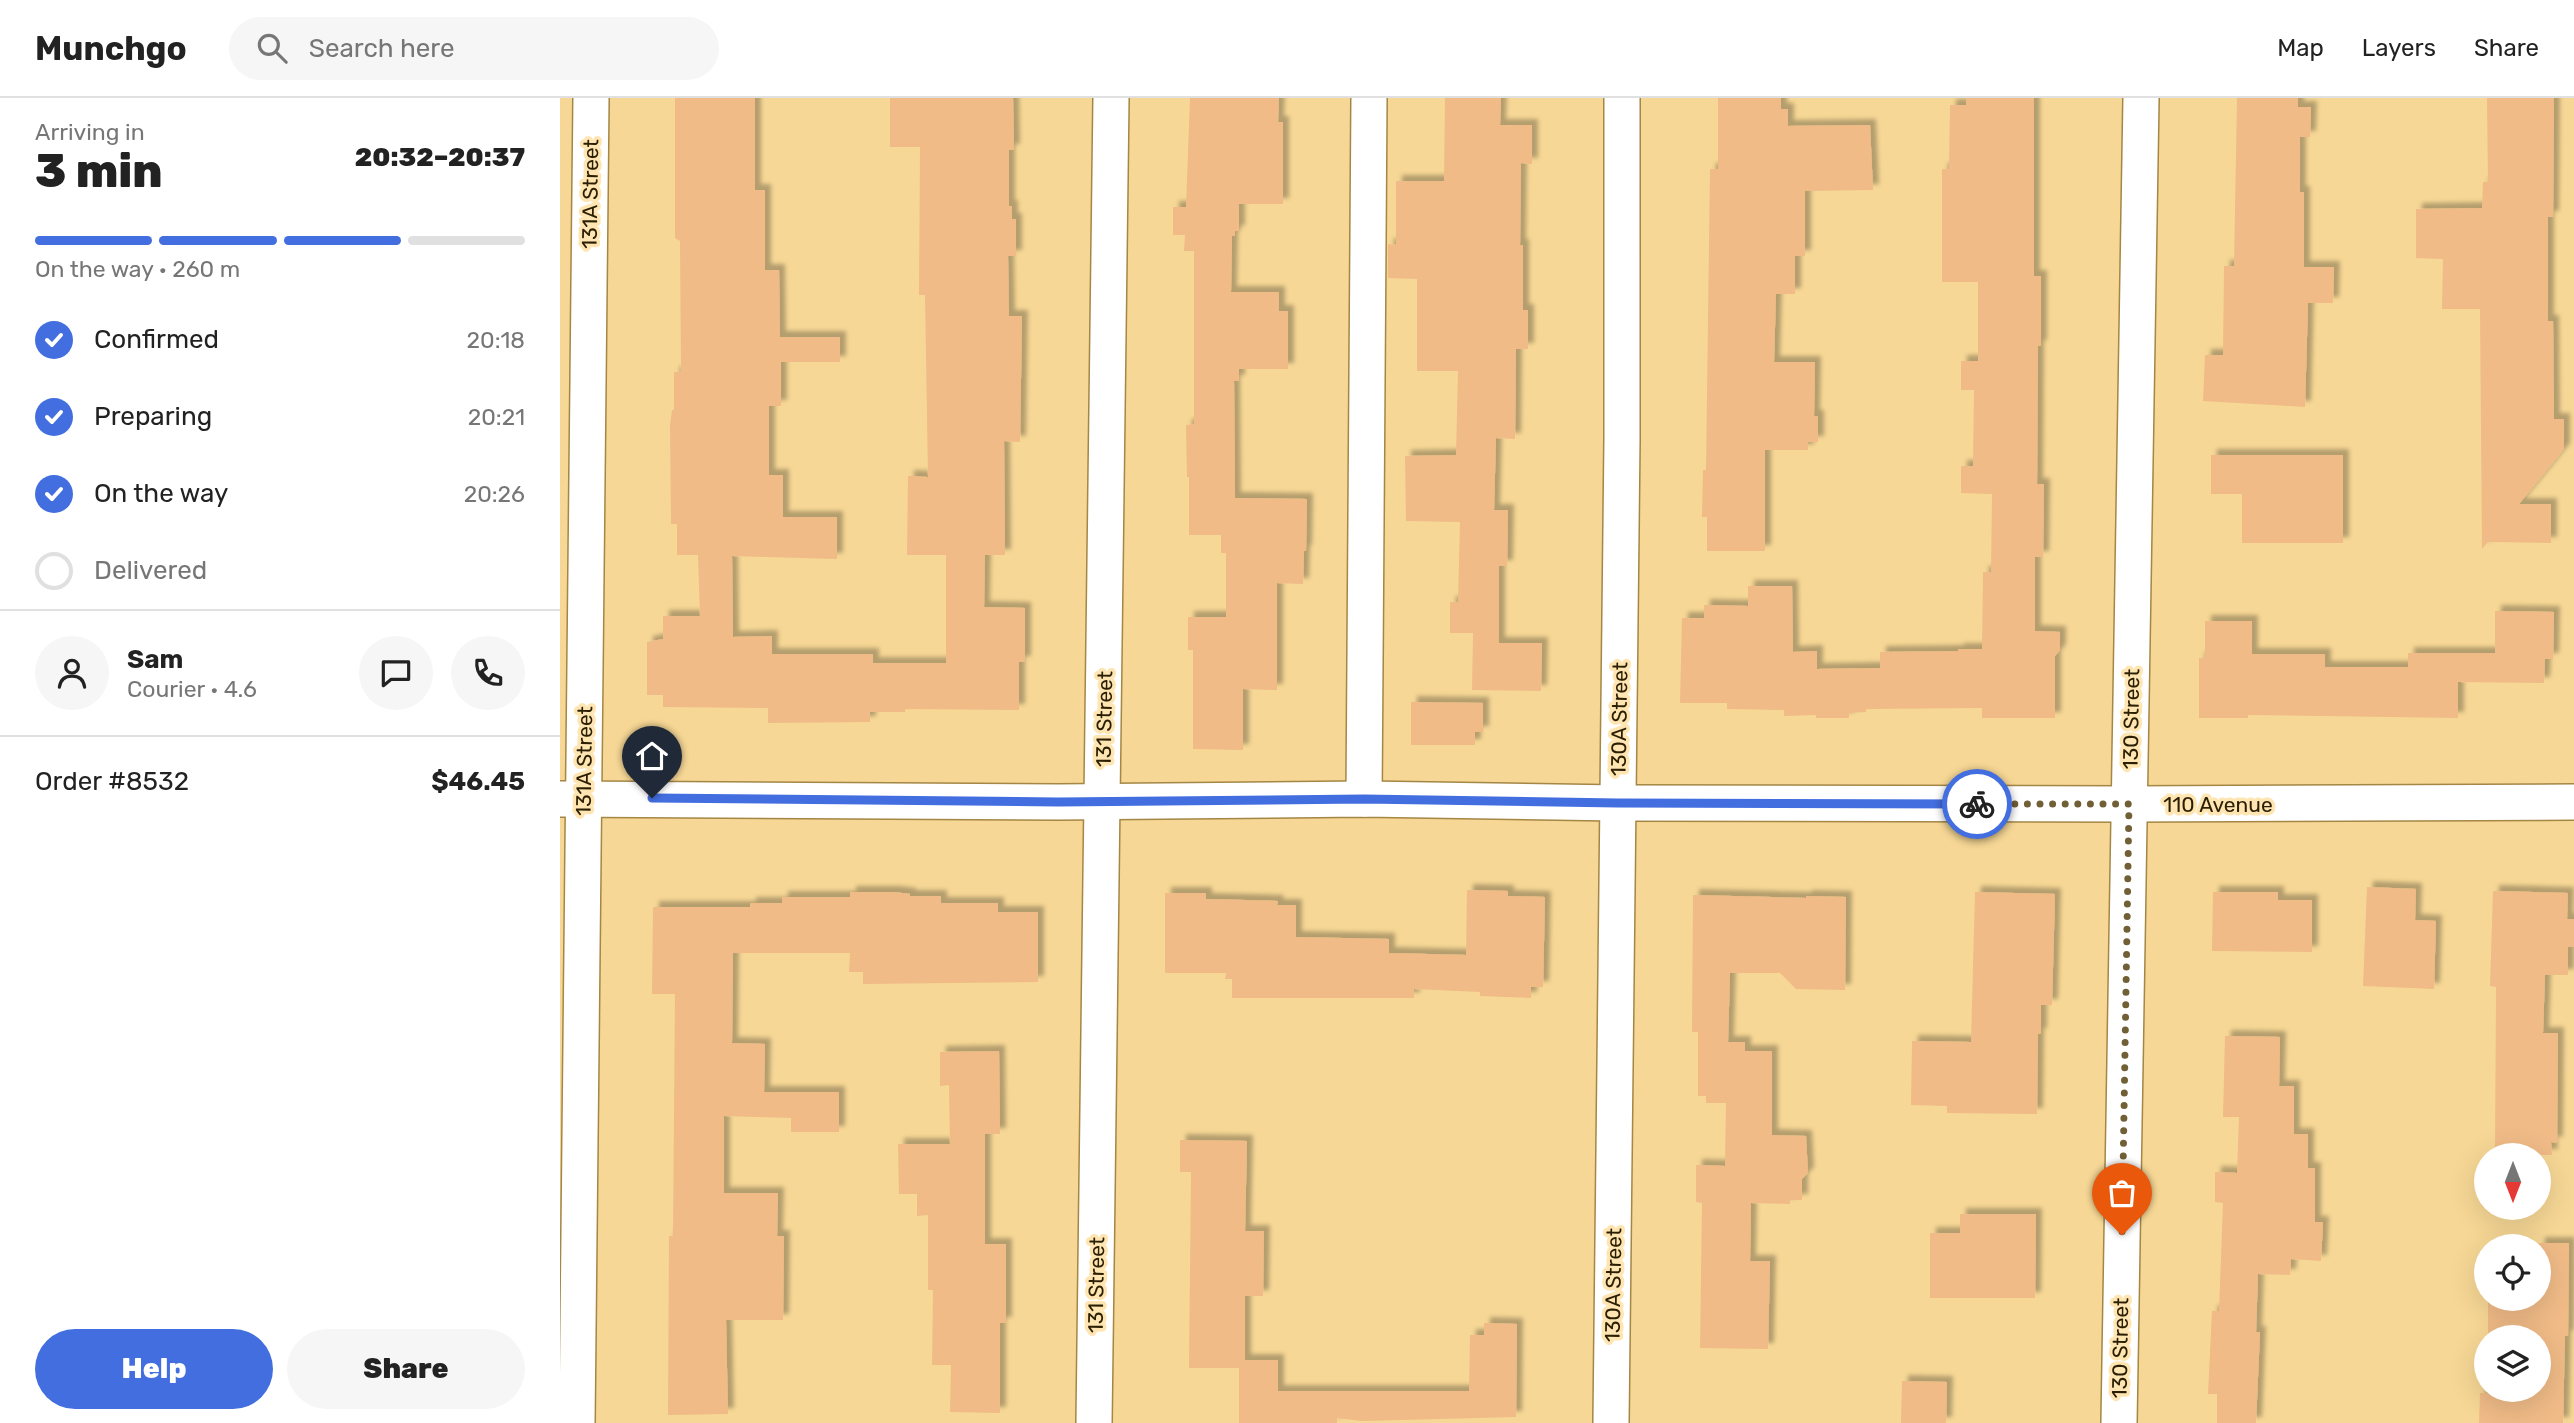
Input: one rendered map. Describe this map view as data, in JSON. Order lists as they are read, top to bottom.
{
  "streets": {
    "street": [
      "131A Street",
      "131 Street",
      "130A Street",
      "130 Street",
      "110 Avenue"
    ]
  },
  "crossings": [
    ["131A Street", "110 Avenue"],
    ["131 Street", "110 Avenue"],
    ["130A Street", "110 Avenue"],
    ["130 Street", "110 Avenue"]
  ],
  "north": "bottom",
  "page": {
    "header": "Munchgo",
    "search": "Search here",
    "nav": ["Map", "Layers", "Share"],
    "heading": ["3 min", "Arriving in", "20:32–20:37"],
    "panel": [
      "Sam",
      "Courier · 4.6",
      "Order #8532",
      "$46.45"
    ],
    "bar": "On the way · 260 m",
    "list": [
      ["Confirmed", "20:18"],
      ["Preparing", "20:21"],
      ["On the way", "20:26"],
      "Delivered"
    ],
    "buttons": ["Help", "Share"]
  }
}
